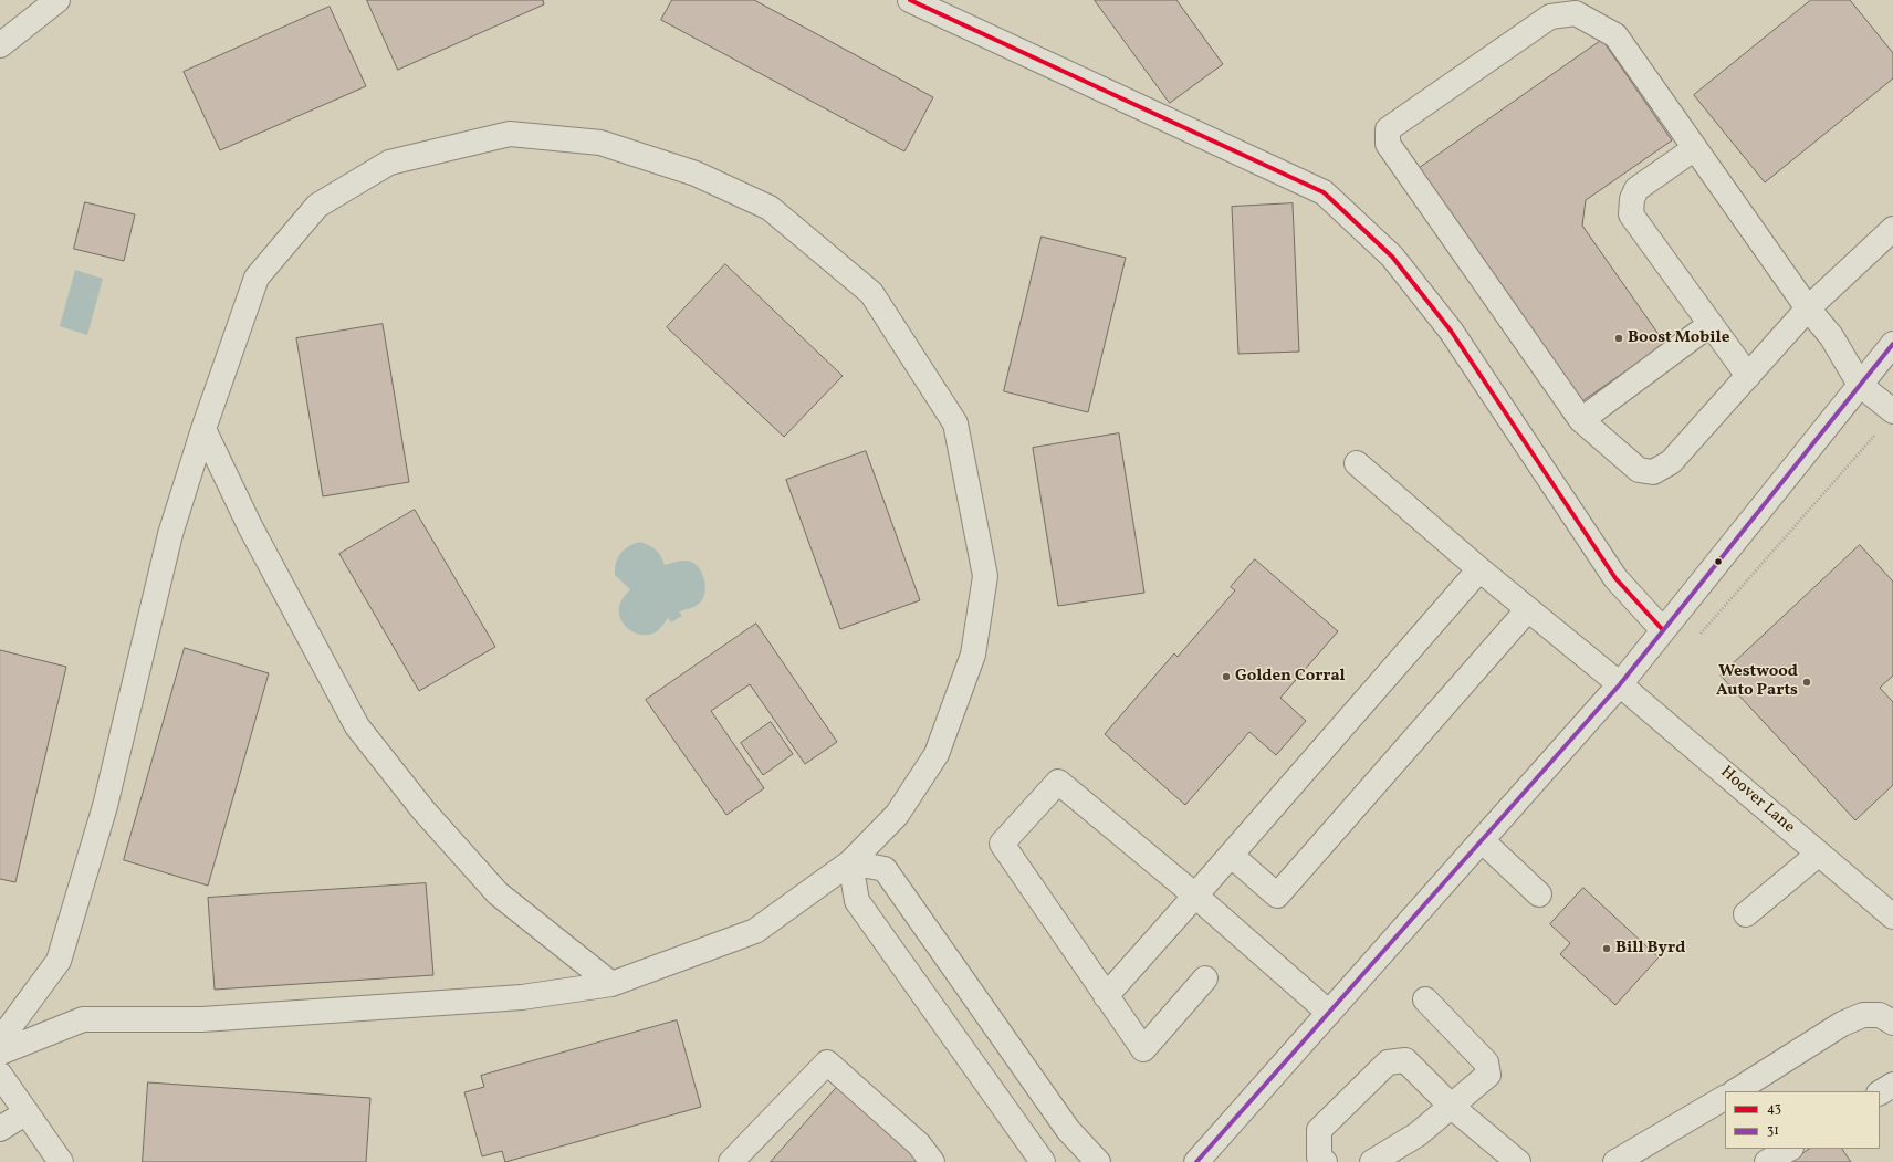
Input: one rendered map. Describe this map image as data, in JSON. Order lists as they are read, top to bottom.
{
  "streets": {
    "street": ["Hoover Lane"]
  },
  "places": [
    "Boost Mobile",
    "Golden Corral",
    "Westwood Auto Parts",
    "Bill Byrd"
  ],
  "lines": ["transit line 43", "transit line 31"],
  "legend": ["43", "31"]
}
